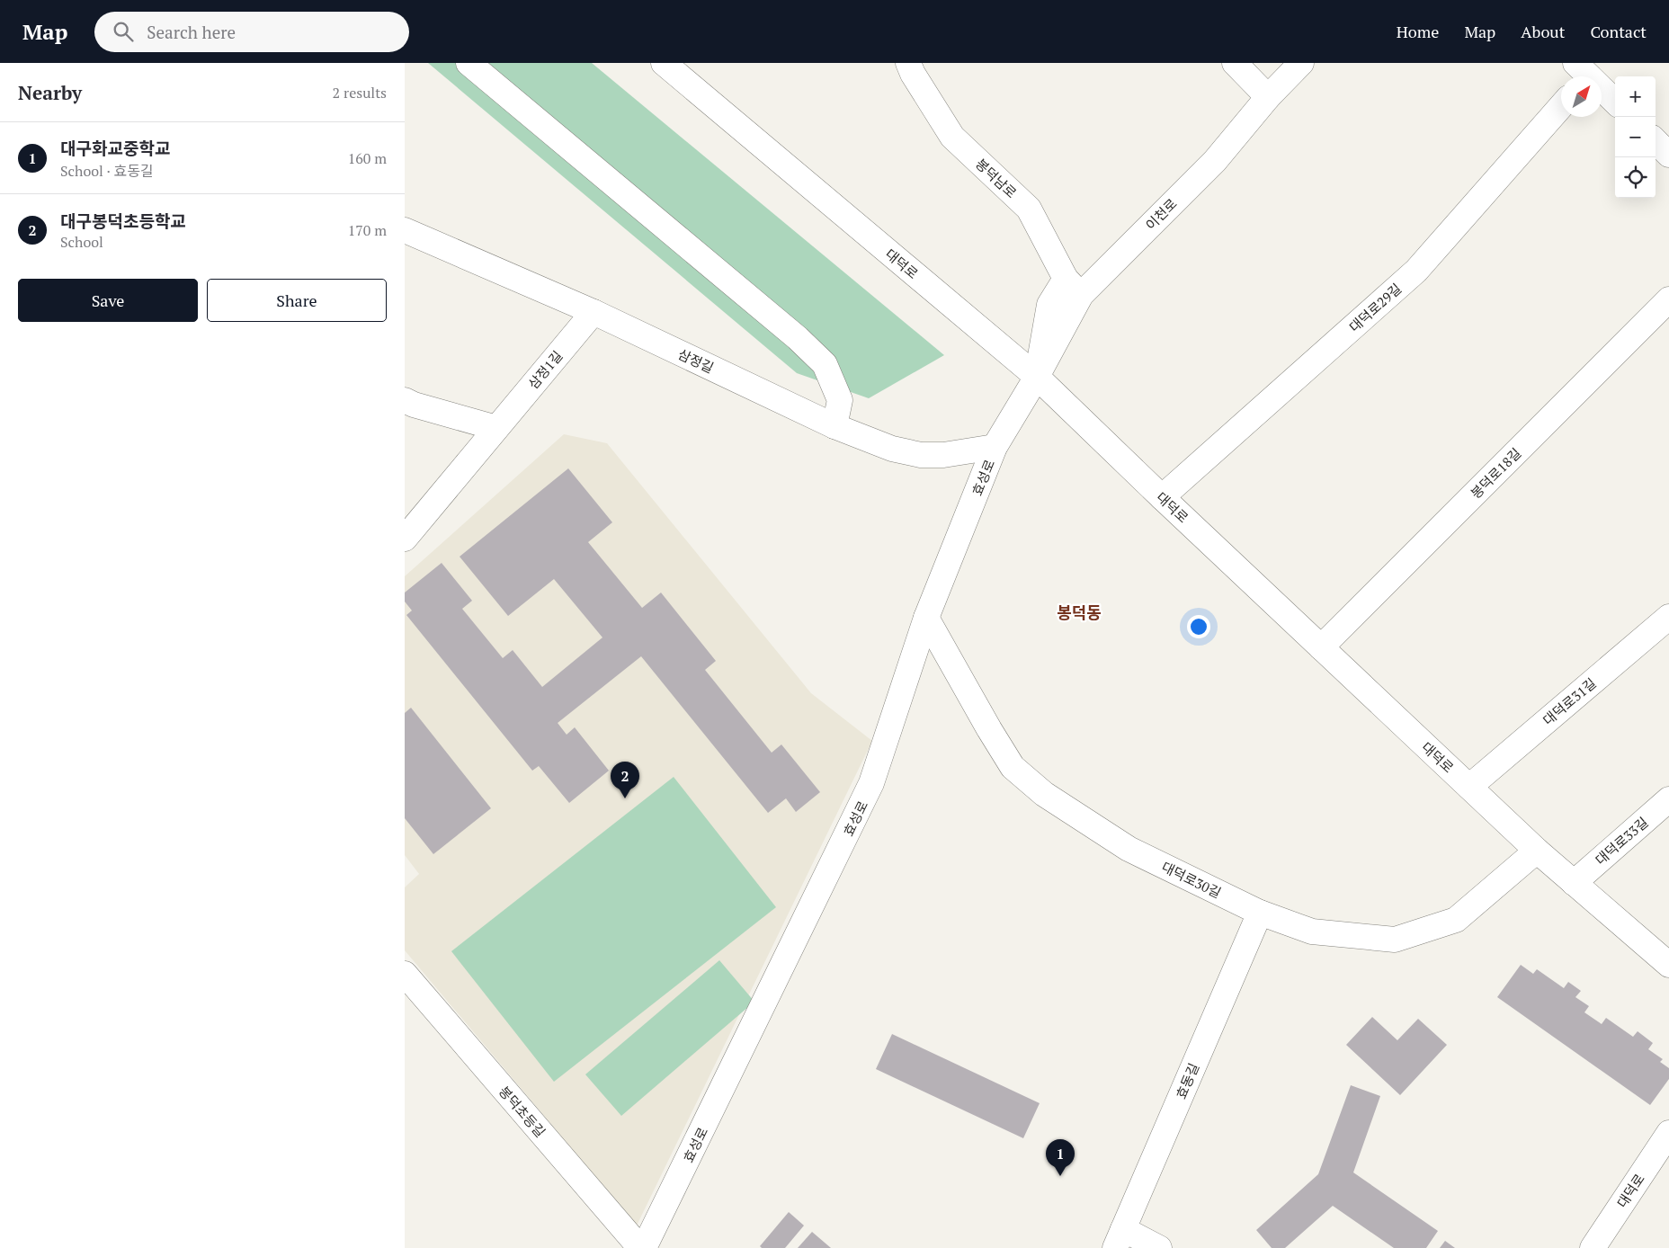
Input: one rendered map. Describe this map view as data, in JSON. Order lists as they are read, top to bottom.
{
  "streets": {
    "street": [
      "봉덕남로",
      "이천로",
      "대덕로",
      "대덕로29길",
      "삼정길",
      "삼정1길",
      "봉덕로18길",
      "효성로",
      "대덕로31길",
      "대덕로33길",
      "대덕로30길",
      "효동길",
      "봉덕초등길"
    ]
  },
  "crossings": [
    ["봉덕남로", "이천로"],
    ["이천로", "대덕로"],
    ["이천로", "효성로"],
    ["대덕로", "대덕로29길"],
    ["대덕로", "봉덕로18길"],
    ["대덕로", "효성로"],
    ["대덕로", "대덕로31길"],
    ["대덕로", "대덕로33길"],
    ["대덕로", "대덕로30길"],
    ["삼정길", "삼정1길"],
    ["삼정길", "효성로"],
    ["효성로", "대덕로30길"],
    ["대덕로30길", "효동길"]
  ],
  "districts": ["봉덕동"],
  "north": "top right",
  "page": {
    "header": "Map",
    "search": "Search here",
    "nav": [
      "Home",
      "Map",
      "About",
      "Contact"
    ],
    "heading": ["Nearby", "2 results"],
    "map_buttons": ["+", "−"],
    "list": [
      {
        "mark": "1",
        "name": "대구화교중학교",
        "note": "School · 효동길",
        "value": "160 m"
      },
      {
        "mark": "2",
        "name": "대구봉덕초등학교",
        "note": "School",
        "value": "170 m"
      }
    ],
    "buttons": ["Save", "Share"],
    "pins": ["2", "1"]
  }
}
